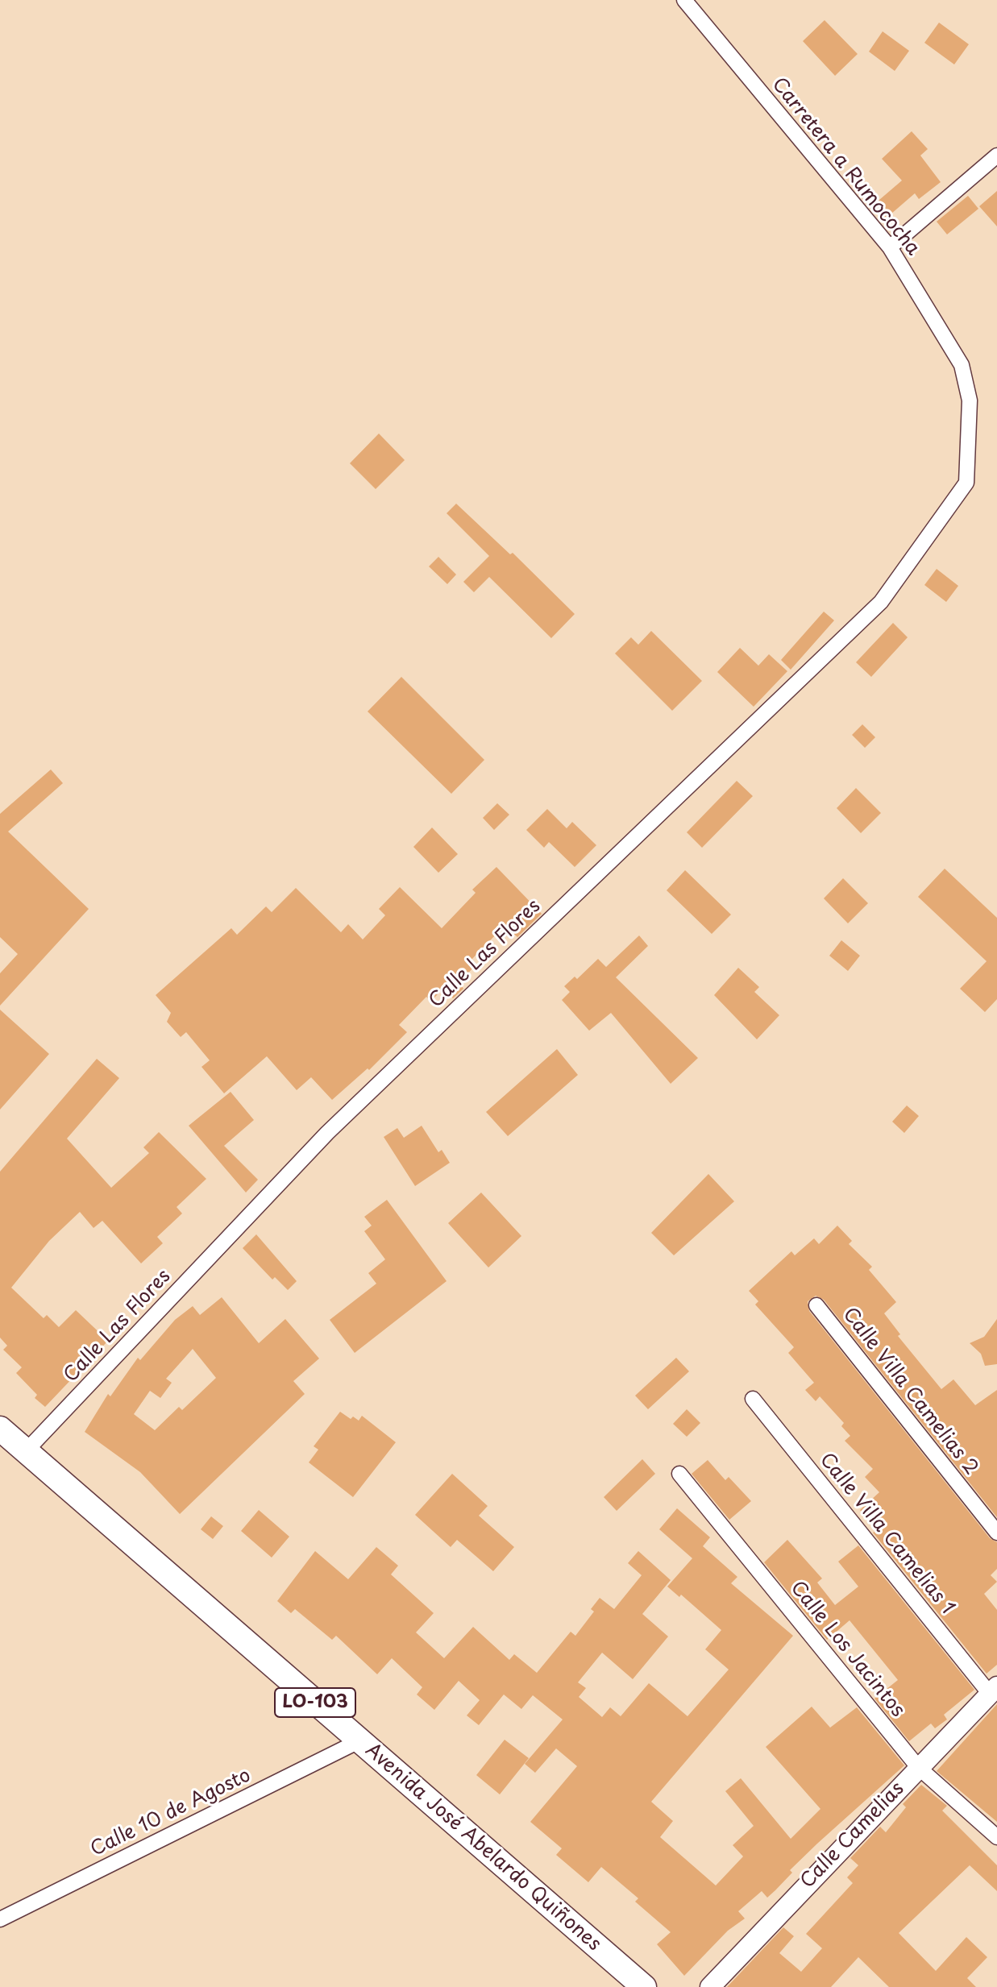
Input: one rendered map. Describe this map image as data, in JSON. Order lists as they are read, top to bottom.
{
  "streets": {
    "main road": ["LO-103", "Avenida José Abelardo Quiñones"],
    "street": [
      "Carretera a Rumococha",
      "Calle Las Flores",
      "Calle Villa Camelias 2",
      "Calle Villa Camelias 1",
      "Calle Los Jacintos",
      "Calle 10 de Agosto",
      "Calle Camelias"
    ]
  },
  "crossings": [
    ["Carretera a Rumococha", "Calle Las Flores"],
    ["Calle Las Flores", "Avenida José Abelardo Quiñones"],
    ["Calle Villa Camelias 1", "Calle Camelias"],
    ["Calle Los Jacintos", "Calle Camelias"],
    ["Calle 10 de Agosto", "Avenida José Abelardo Quiñones"]
  ]
}
